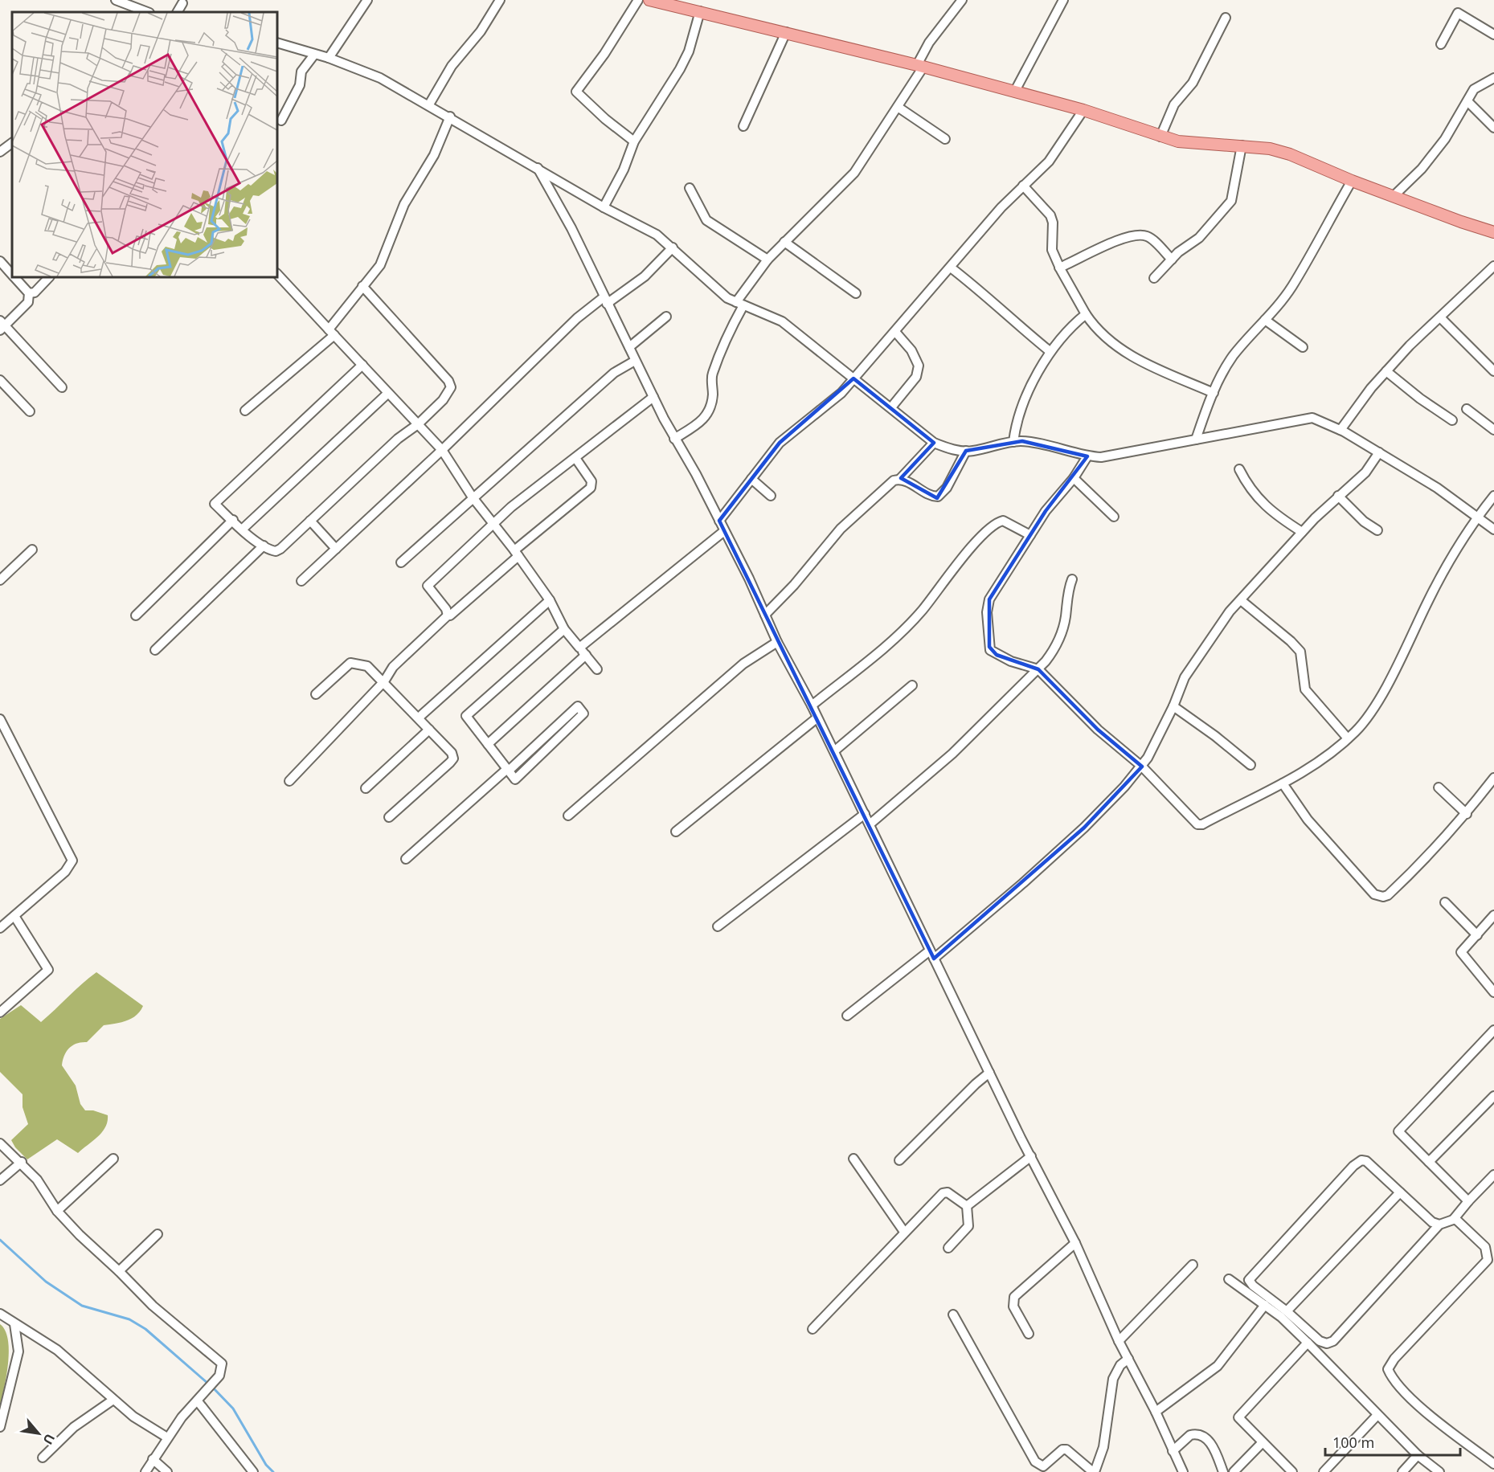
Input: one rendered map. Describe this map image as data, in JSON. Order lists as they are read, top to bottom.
{
  "scale_bar": "100 m",
  "north": "bottom right"
}
